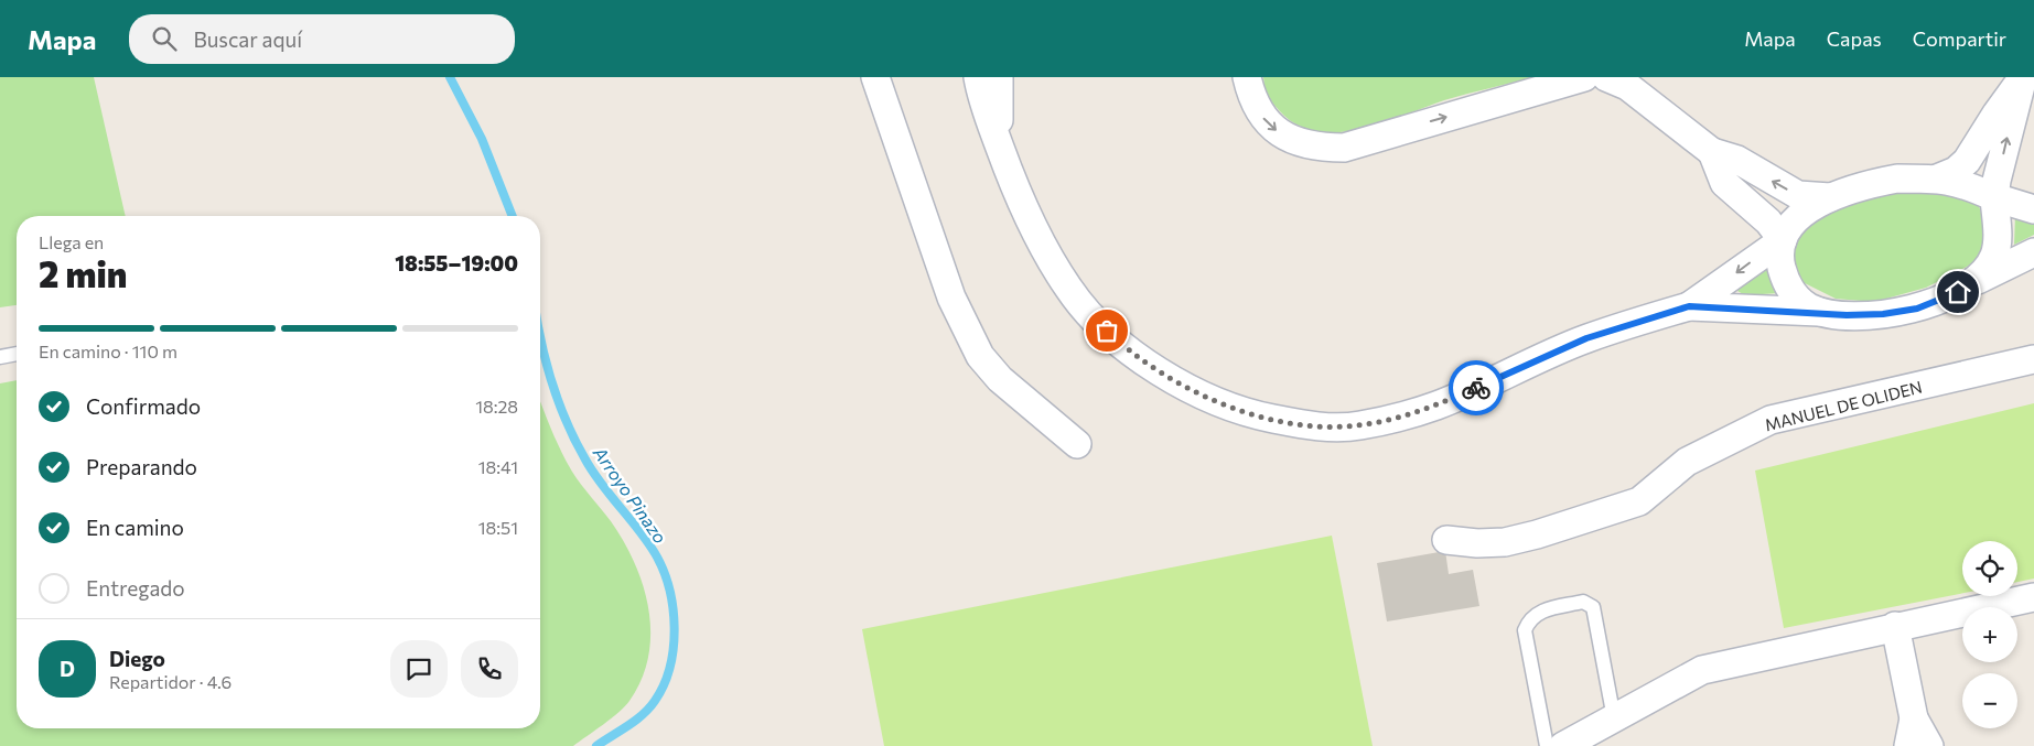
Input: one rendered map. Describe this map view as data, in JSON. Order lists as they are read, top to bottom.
{
  "streets": {
    "street": ["MANUEL DE OLIDEN"]
  },
  "water": ["Arroyo Pinazo"],
  "page": {
    "header": "Mapa",
    "search": "Buscar aquí",
    "nav": ["Mapa", "Capas", "Compartir"],
    "heading": ["2 min", "Llega en", "18:55–19:00"],
    "panel": ["Diego", "Repartidor · 4.6"],
    "bar": "En camino · 110 m",
    "list": [
      ["Confirmado", "18:28"],
      ["Preparando", "18:41"],
      ["En camino", "18:51"],
      "Entregado"
    ],
    "map_buttons": ["+", "−"],
    "round": "D"
  }
}
